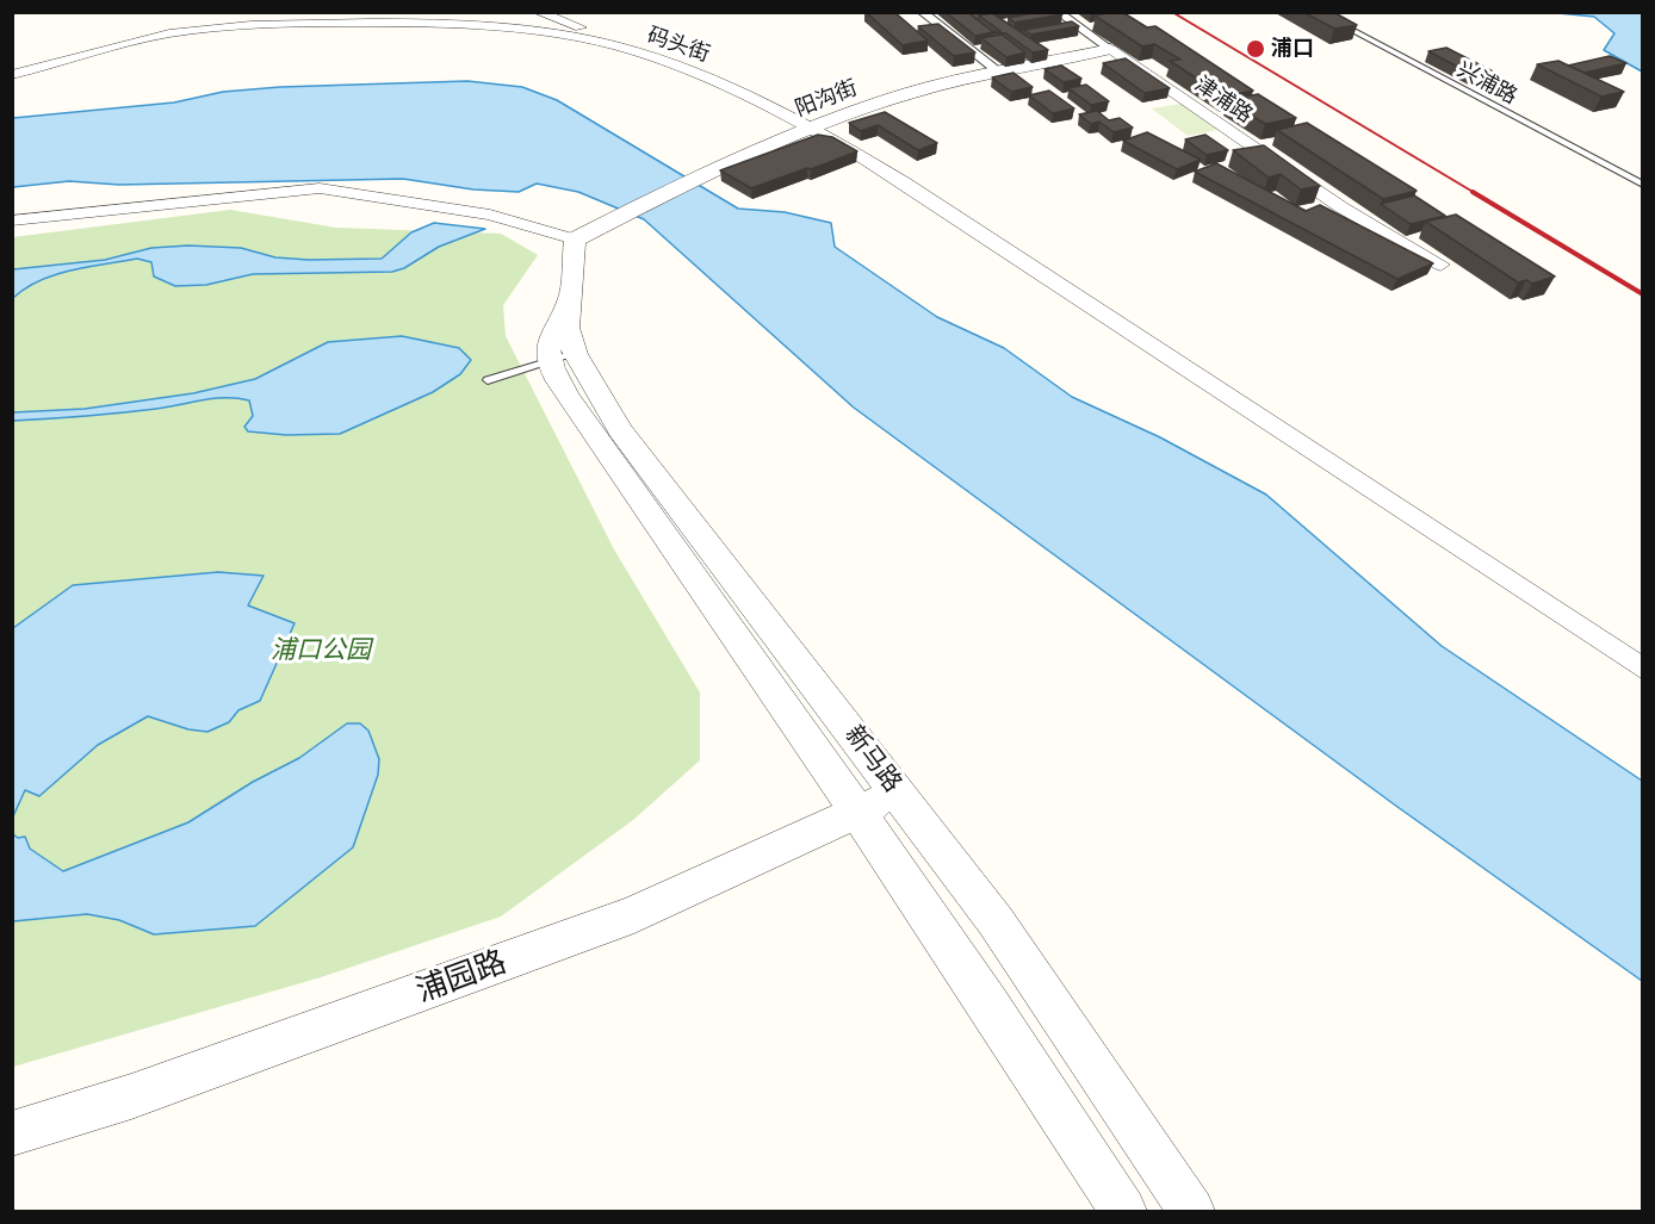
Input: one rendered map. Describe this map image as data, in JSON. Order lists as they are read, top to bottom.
{
  "streets": {
    "street": [
      "码头街",
      "阳沟街",
      "津浦路",
      "新马路",
      "浦园路"
    ],
    "lane": ["兴浦路"]
  },
  "crossings": [
    ["码头街", "阳沟街"],
    ["阳沟街", "津浦路"],
    ["新马路", "浦园路"]
  ],
  "parks": ["浦口公园"],
  "places": ["浦口"]
}
